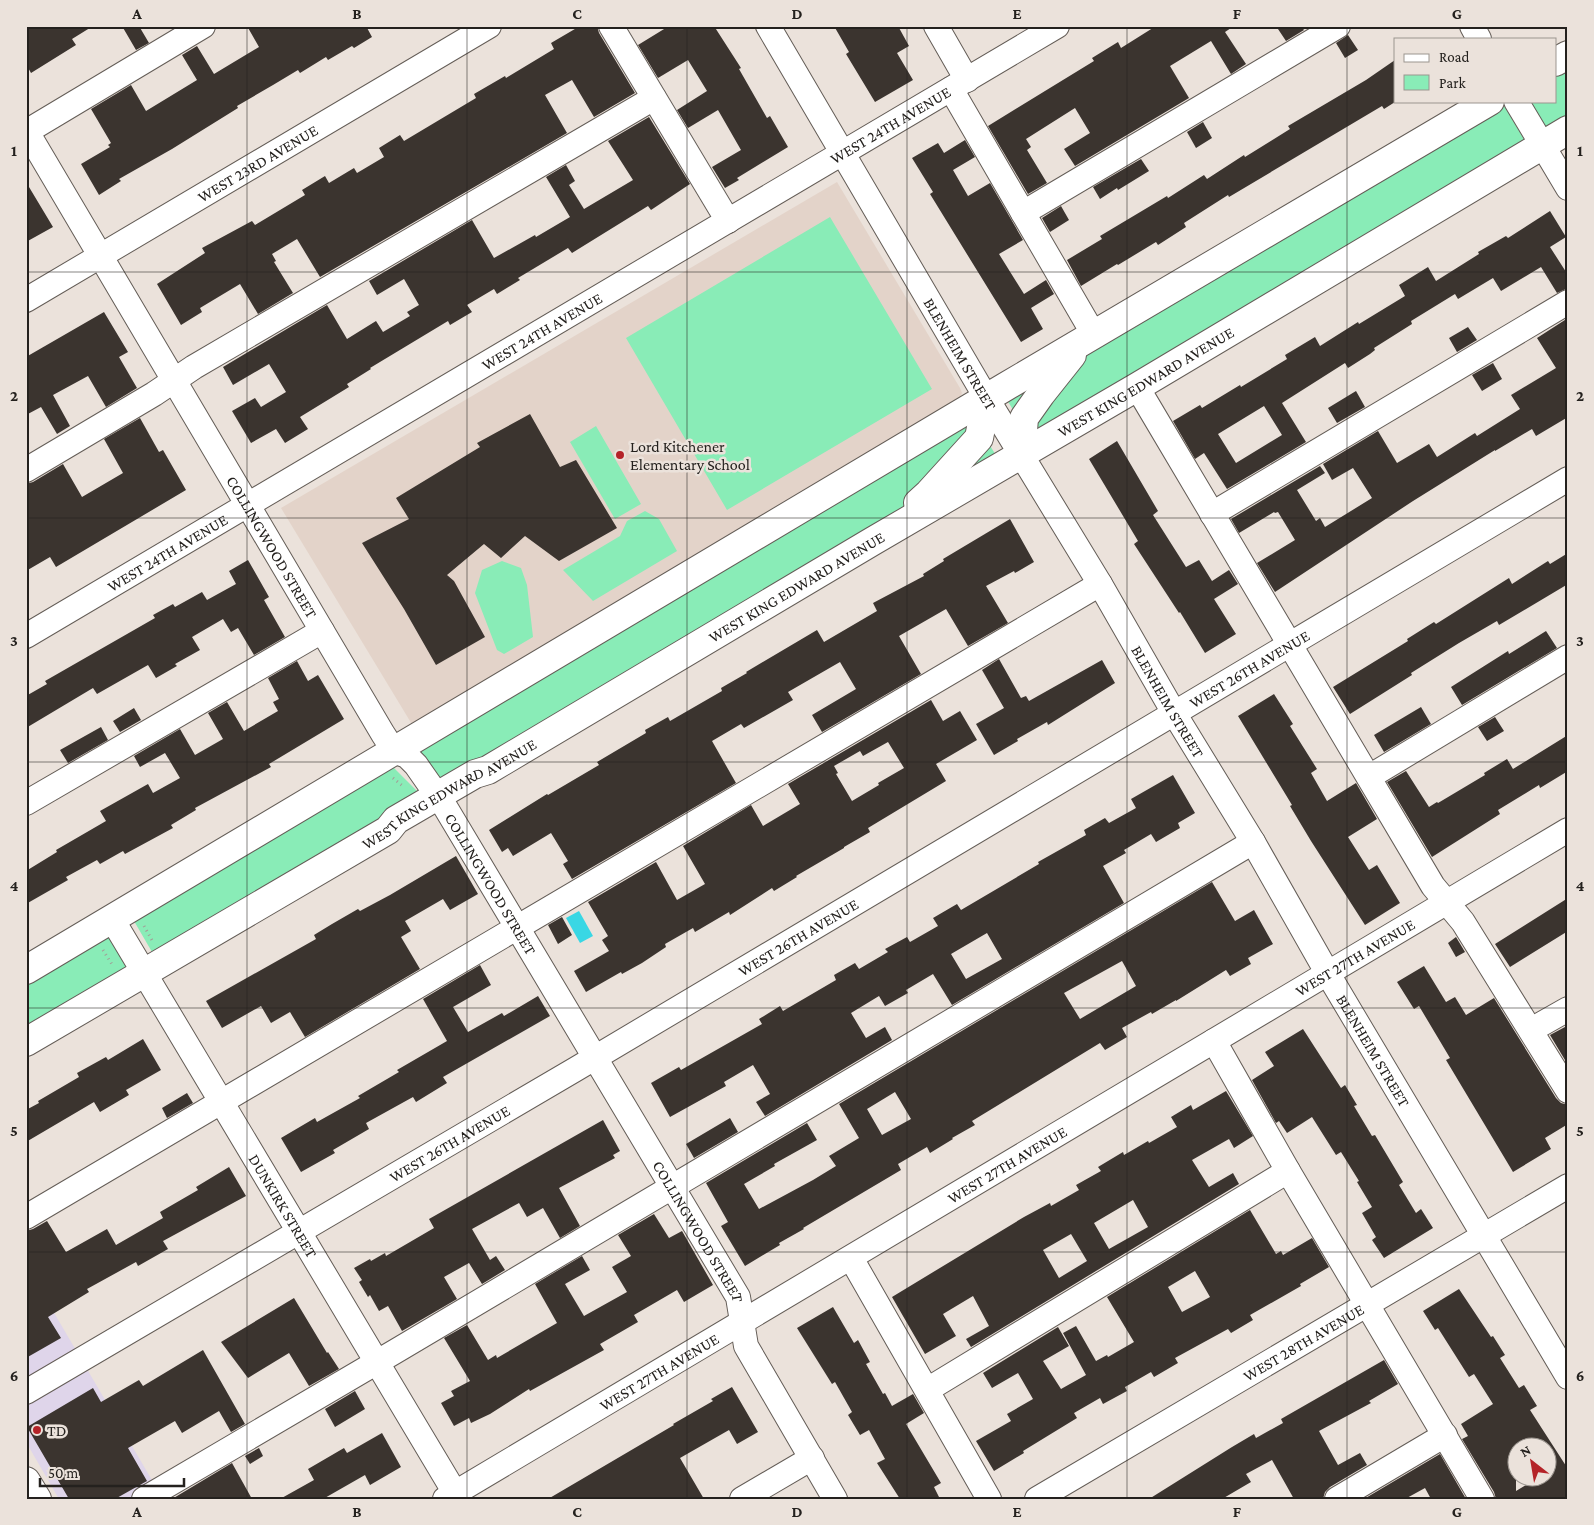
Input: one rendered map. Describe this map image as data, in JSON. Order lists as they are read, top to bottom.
{
  "streets": {
    "main road": ["WEST KING EDWARD AVENUE"],
    "street": [
      "WEST 24TH AVENUE",
      "WEST 23RD AVENUE",
      "BLENHEIM STREET",
      "COLLINGWOOD STREET",
      "WEST 26TH AVENUE",
      "WEST 27TH AVENUE",
      "DUNKIRK STREET",
      "WEST 28TH AVENUE"
    ]
  },
  "crossings": [
    ["WEST 24TH AVENUE", "BLENHEIM STREET"],
    ["WEST 24TH AVENUE", "COLLINGWOOD STREET"],
    ["WEST 23RD AVENUE", "COLLINGWOOD STREET"],
    ["BLENHEIM STREET", "WEST KING EDWARD AVENUE"],
    ["BLENHEIM STREET", "WEST 26TH AVENUE"],
    ["BLENHEIM STREET", "WEST 27TH AVENUE"],
    ["BLENHEIM STREET", "WEST 28TH AVENUE"],
    ["WEST KING EDWARD AVENUE", "COLLINGWOOD STREET"],
    ["WEST KING EDWARD AVENUE", "DUNKIRK STREET"],
    ["COLLINGWOOD STREET", "WEST 26TH AVENUE"],
    ["COLLINGWOOD STREET", "WEST 27TH AVENUE"],
    ["WEST 26TH AVENUE", "DUNKIRK STREET"],
    ["WEST 27TH AVENUE", "DUNKIRK STREET"]
  ],
  "places": ["Lord Kitchener Elementary School", "TD"],
  "legend": ["Road", "Park"],
  "scale_bar": "50 m",
  "north": "top left",
  "grid": {
    "columns": [
      "A",
      "B",
      "C",
      "D",
      "E",
      "F",
      "G"
    ],
    "rows": [
      "1",
      "2",
      "3",
      "4",
      "5",
      "6"
    ]
  }
}
